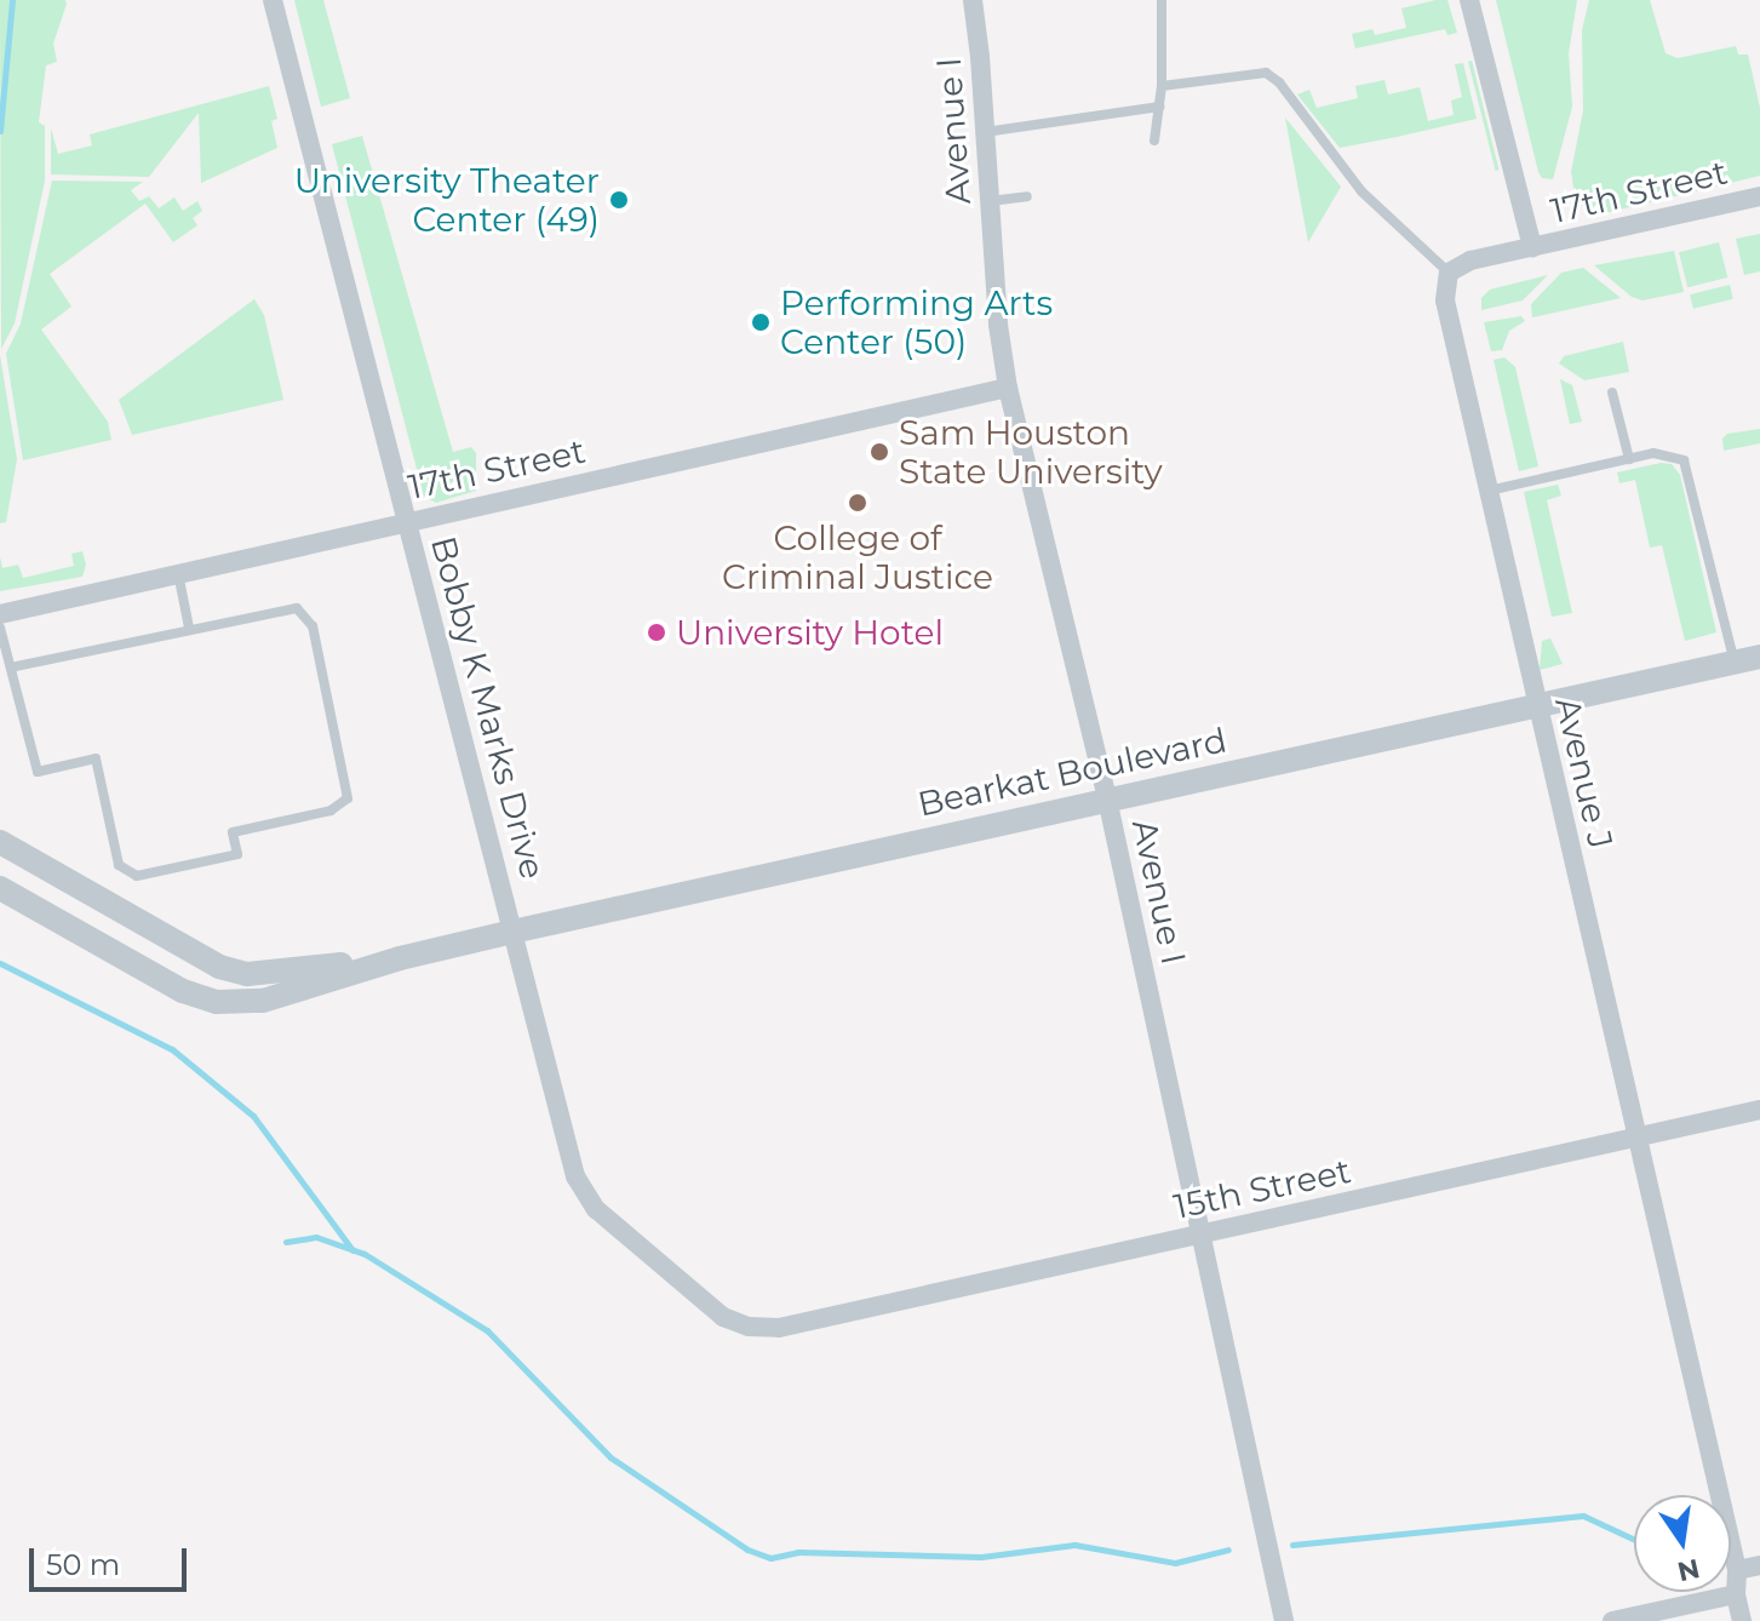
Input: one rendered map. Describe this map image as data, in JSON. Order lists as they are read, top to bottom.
{
  "streets": {
    "street": [
      "Avenue I",
      "17th Street",
      "Bobby K Marks Drive",
      "Bearkat Boulevard",
      "Avenue J",
      "15th Street"
    ]
  },
  "crossings": [
    ["Avenue I", "17th Street"],
    ["Avenue I", "Bearkat Boulevard"],
    ["Avenue I", "15th Street"],
    ["17th Street", "Bobby K Marks Drive"],
    ["Bobby K Marks Drive", "Bearkat Boulevard"],
    ["Bobby K Marks Drive", "15th Street"],
    ["Bearkat Boulevard", "Avenue J"],
    ["Avenue J", "15th Street"]
  ],
  "places": [
    "University Theater Center (49)",
    "Performing Arts Center (50)",
    "Sam Houston State University",
    "College of Criminal Justice",
    "University Hotel"
  ],
  "scale_bar": "50 m",
  "north": "bottom"
}
